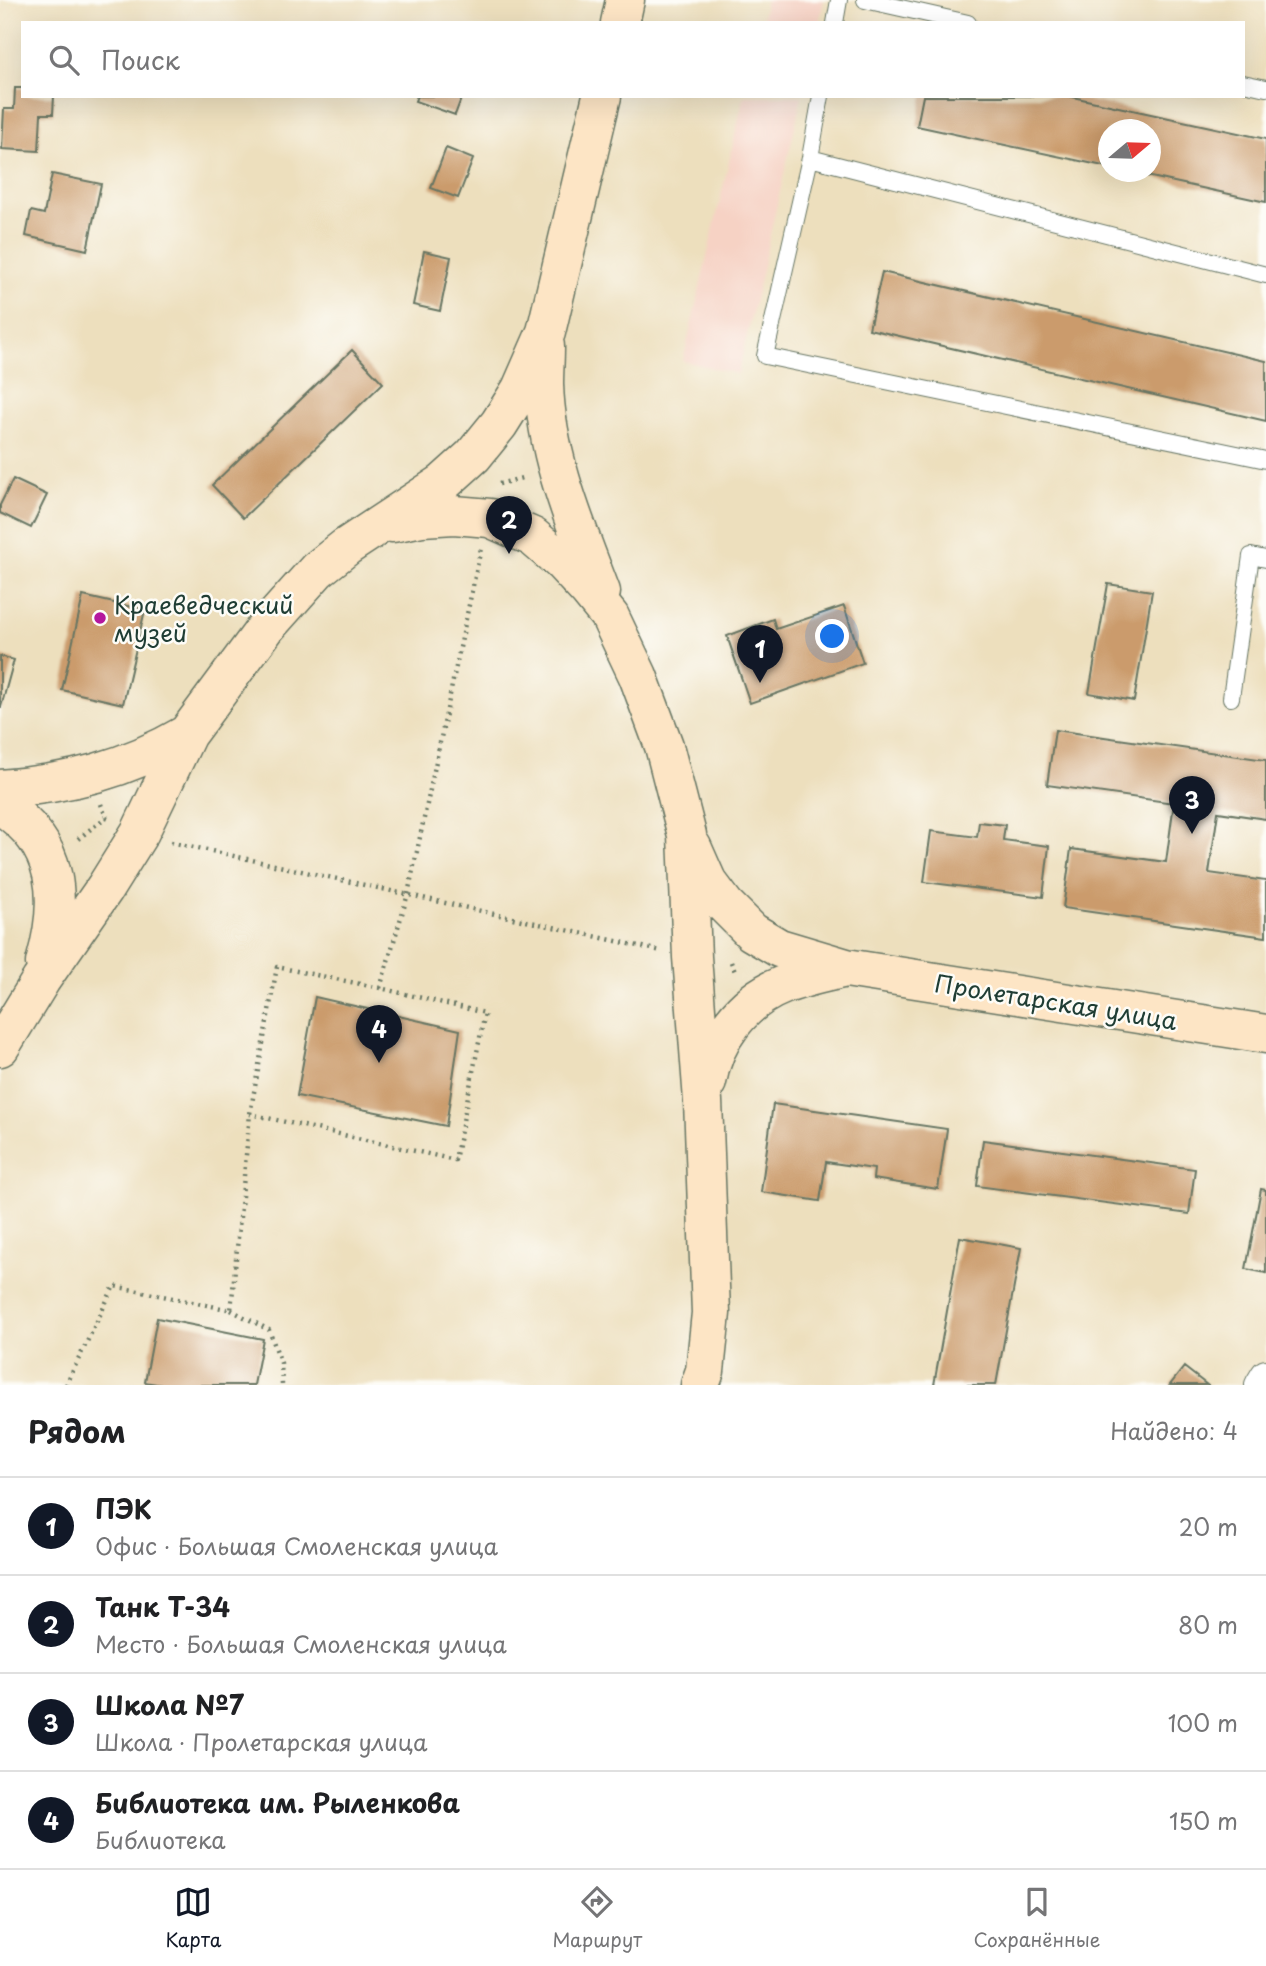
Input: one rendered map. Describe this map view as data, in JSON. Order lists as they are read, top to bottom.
{
  "streets": {
    "main road": ["Пролетарская улица"]
  },
  "places": ["Краеведческий музей"],
  "north": "right",
  "page": {
    "search": "Поиск",
    "pins": [
      "2",
      "1",
      "3",
      "4"
    ],
    "heading": ["Рядом", "Найдено: 4"],
    "list": [
      {
        "mark": "1",
        "name": "ПЭК",
        "note": "Офис · Большая Смоленская улица",
        "value": "20 m"
      },
      {
        "mark": "2",
        "name": "Танк Т-34",
        "note": "Место · Большая Смоленская улица",
        "value": "80 m"
      },
      {
        "mark": "3",
        "name": "Школа №7",
        "note": "Школа · Пролетарская улица",
        "value": "100 m"
      },
      {
        "mark": "4",
        "name": "Библиотека им. Рыленкова",
        "note": "Библиотека",
        "value": "150 m"
      }
    ],
    "nav": ["Карта", "Маршрут", "Сохранённые"]
  }
}
